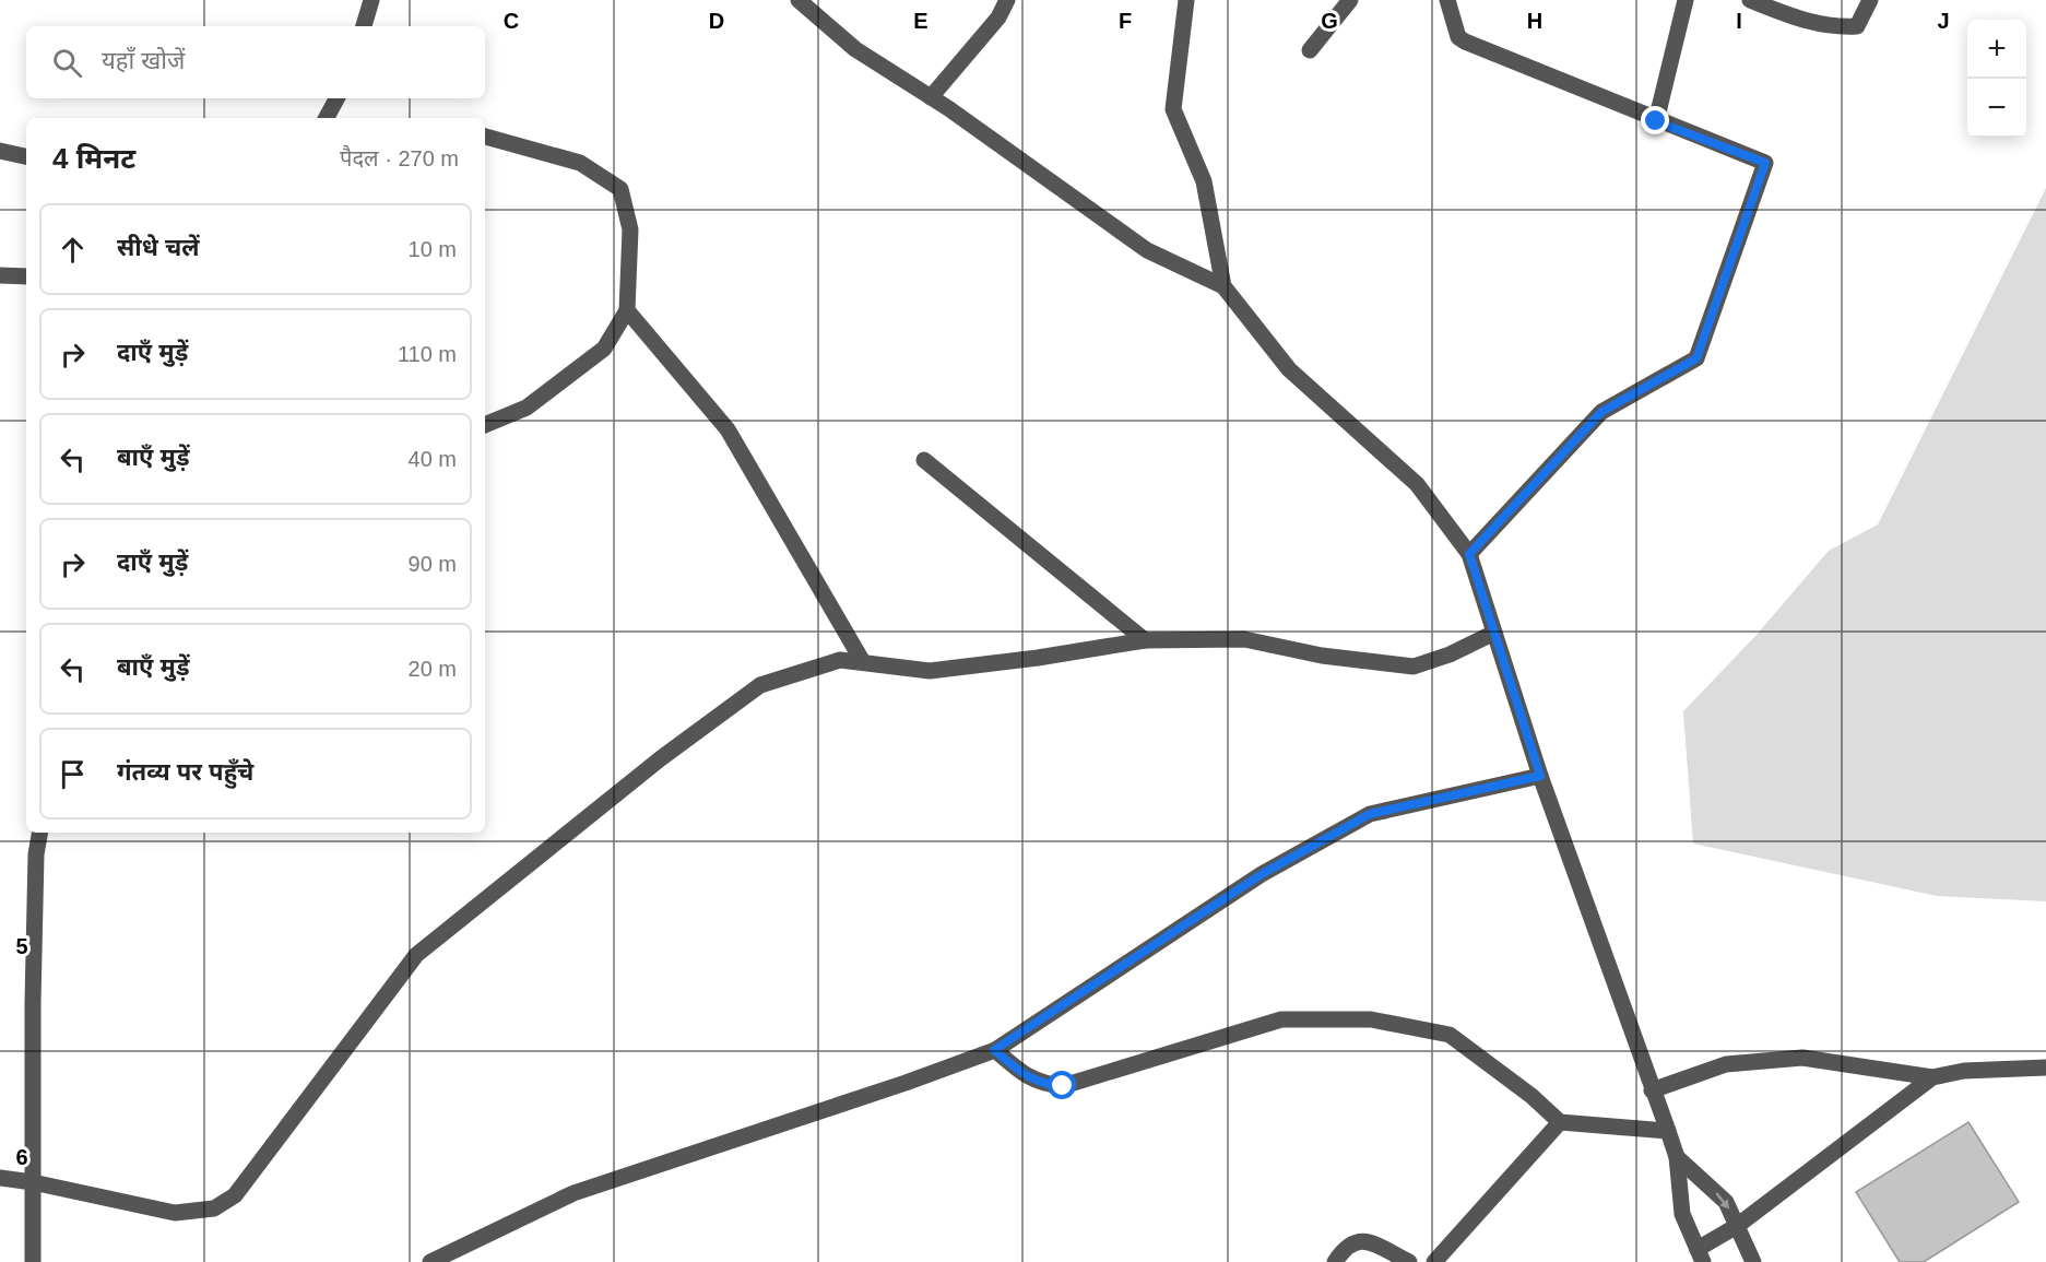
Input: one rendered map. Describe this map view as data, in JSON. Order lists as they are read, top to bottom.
{
  "page": {
    "map_buttons": ["+", "−"],
    "search": "यहाँ खोजें",
    "heading": ["4 मिनट", "पैदल · 270 m"],
    "list": [
      ["सीधे चलें", "10 m"],
      ["दाएँ मुड़ें", "110 m"],
      ["बाएँ मुड़ें", "40 m"],
      ["दाएँ मुड़ें", "90 m"],
      ["बाएँ मुड़ें", "20 m"],
      "गंतव्य पर पहुँचे"
    ]
  },
  "grid": {
    "columns": [
      "C",
      "D",
      "E",
      "F",
      "G",
      "H",
      "I",
      "J"
    ],
    "rows": ["5", "6"]
  }
}
